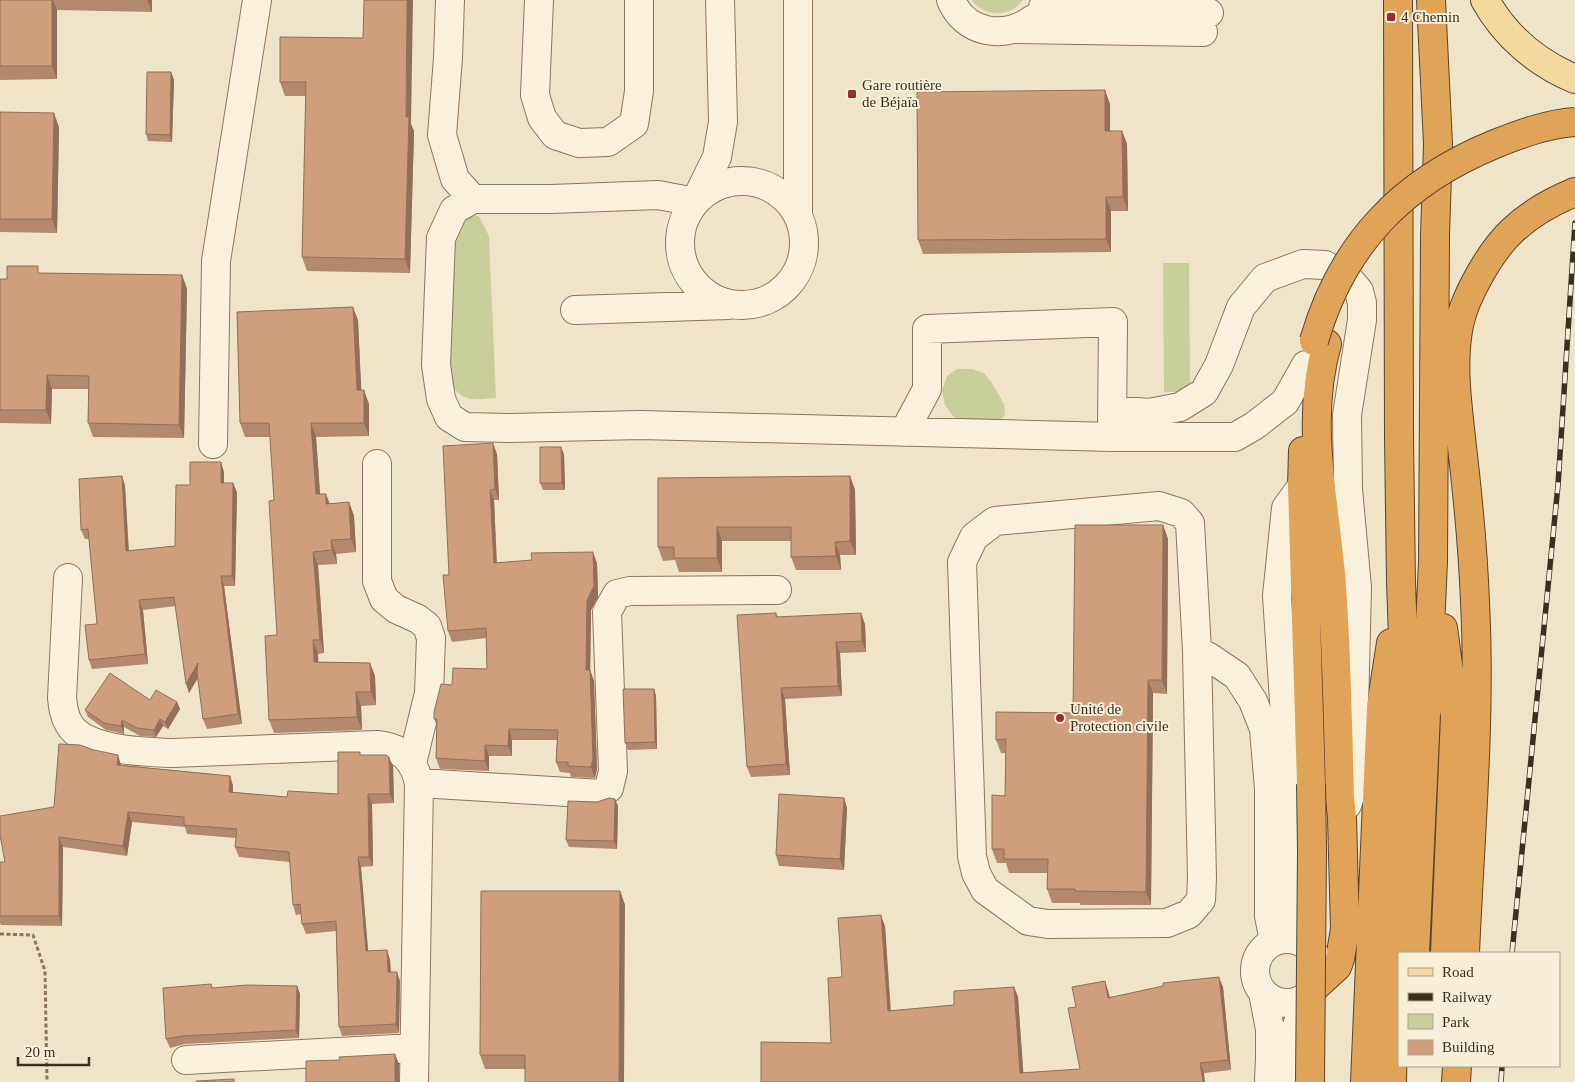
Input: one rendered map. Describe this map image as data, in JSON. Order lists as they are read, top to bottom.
{
  "places": {
    "transit": ["4 Chemin", "Gare routière de Béjaïa"],
    "other": ["Unité de Protection civile"]
  },
  "legend": [
    "Road",
    "Railway",
    "Park",
    "Building"
  ],
  "scale_bar": "20 m"
}
